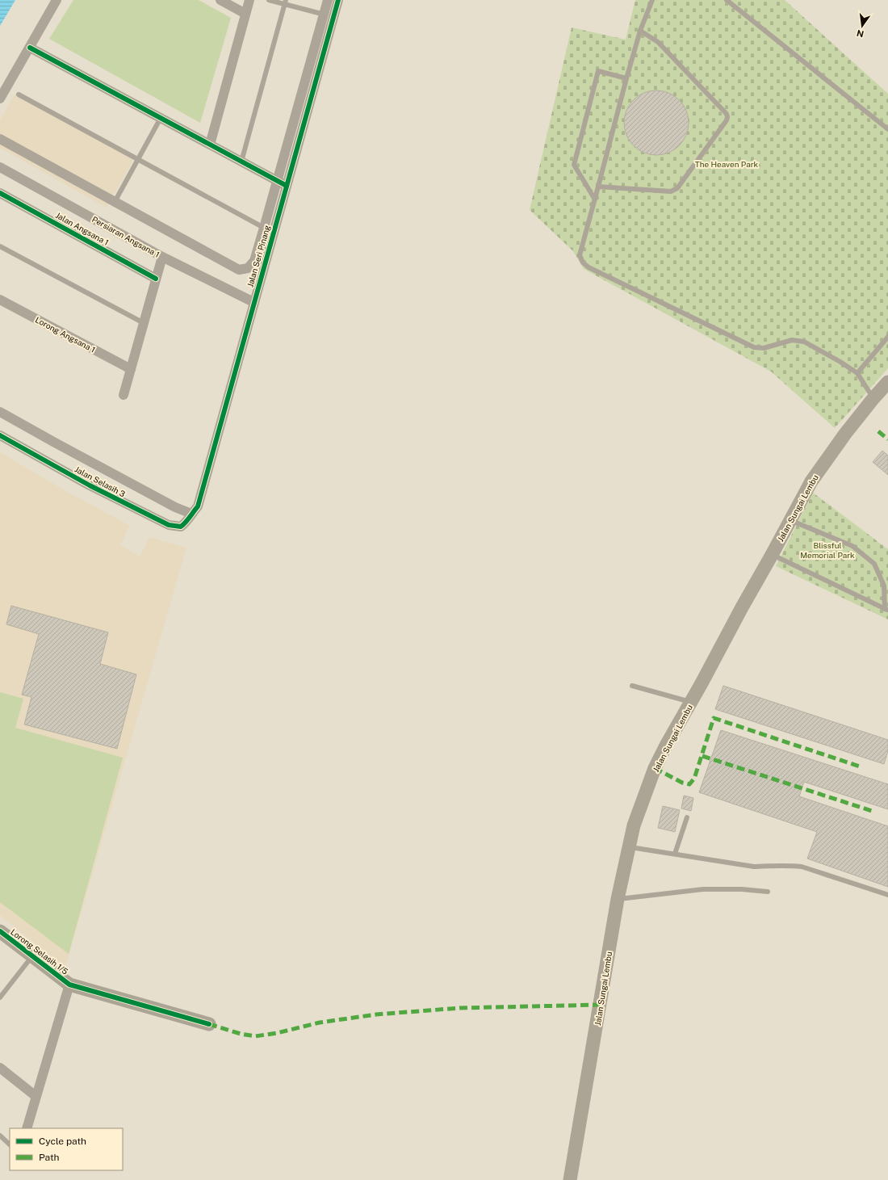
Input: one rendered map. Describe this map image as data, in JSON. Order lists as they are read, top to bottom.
{
  "streets": {
    "main road": ["Jalan Sungai Lembu", "Lorong Selasih 1/5"],
    "street": [
      "Jalan Angsana 1",
      "Persiaran Angsana 1",
      "Jalan Seri Pinang",
      "Lorong Angsana 1",
      "Jalan Selasih 3"
    ]
  },
  "crossings": [
    ["Persiaran Angsana 1", "Jalan Seri Pinang"],
    ["Jalan Seri Pinang", "Jalan Selasih 3"]
  ],
  "parks": ["The Heaven Park", "Blissful Memorial Park"],
  "legend": ["Cycle path", "Path"],
  "north": "bottom"
}
